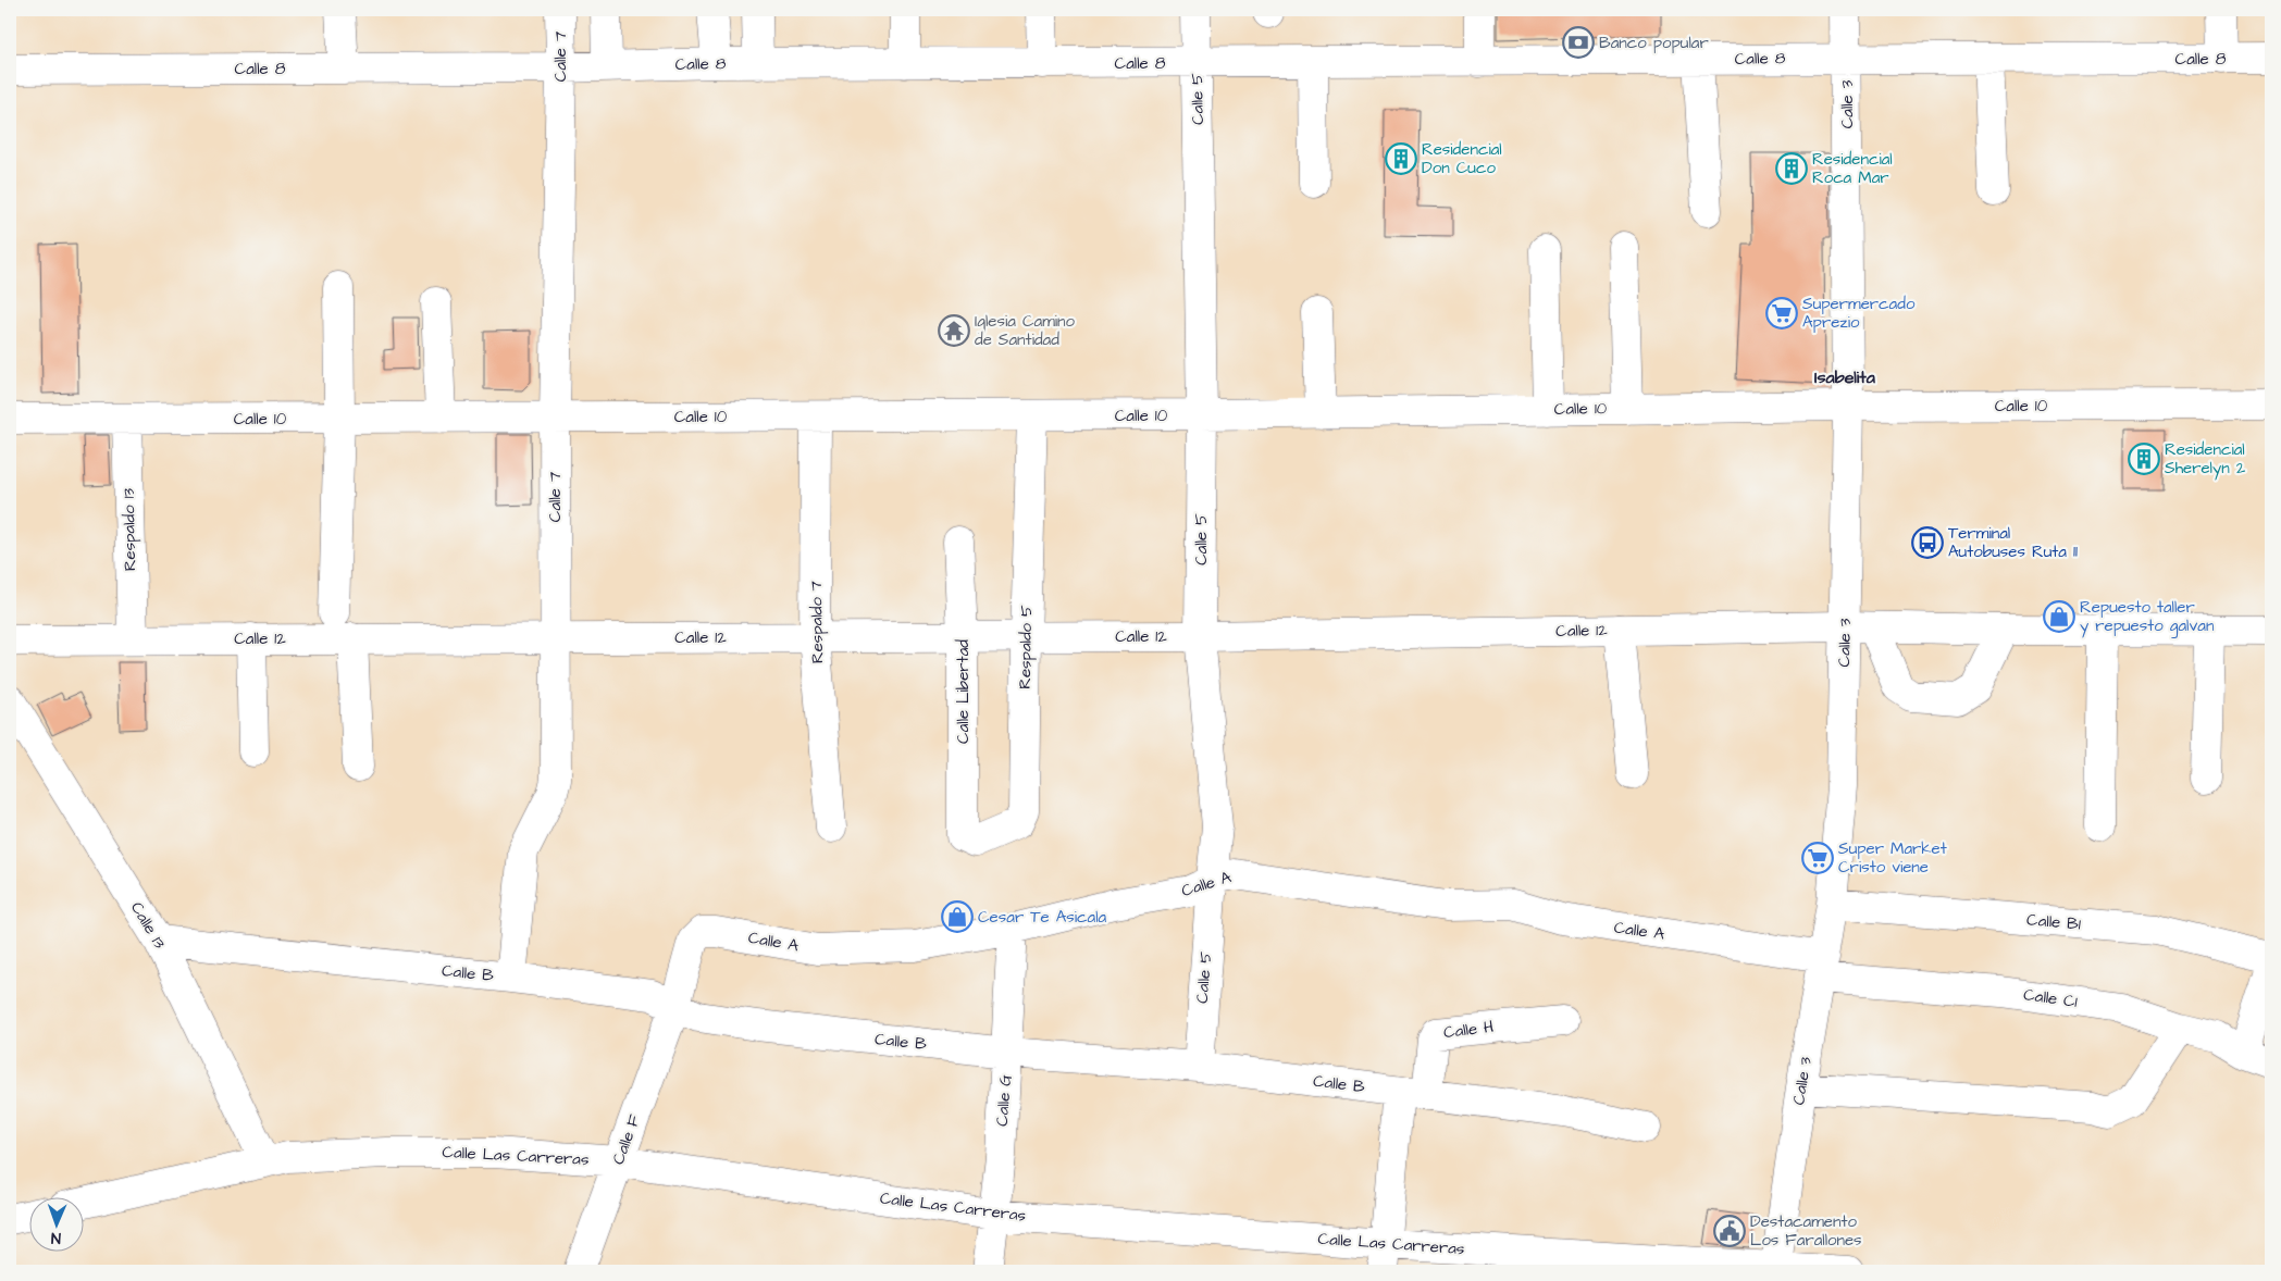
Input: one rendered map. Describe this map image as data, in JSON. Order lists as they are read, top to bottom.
{
  "streets": {
    "street": [
      "Calle 7",
      "Calle 8",
      "Calle 5",
      "Calle 3",
      "Calle 10",
      "Respaldo 13",
      "Respaldo 7",
      "Calle 12",
      "Respaldo 5",
      "Calle Libertad",
      "Calle A",
      "Calle B1",
      "Calle 13",
      "Calle B",
      "Calle C1",
      "Calle H",
      "Calle G",
      "Calle F",
      "Calle Las Carreras"
    ]
  },
  "crossings": [
    ["Calle 7", "Calle 8"],
    ["Calle 7", "Calle 10"],
    ["Calle 7", "Calle 12"],
    ["Calle 7", "Calle B"],
    ["Calle 8", "Calle 5"],
    ["Calle 8", "Calle 3"],
    ["Calle 5", "Calle 10"],
    ["Calle 5", "Calle 12"],
    ["Calle 5", "Calle A"],
    ["Calle 5", "Calle B"],
    ["Calle 3", "Calle 10"],
    ["Calle 3", "Calle 12"],
    ["Calle 3", "Calle A"],
    ["Calle 3", "Calle B1"],
    ["Calle 3", "Calle C1"],
    ["Calle 3", "Calle Las Carreras"],
    ["Calle 10", "Respaldo 13"],
    ["Calle 10", "Respaldo 7"],
    ["Calle 10", "Respaldo 5"],
    ["Respaldo 13", "Calle 12"],
    ["Respaldo 7", "Calle 12"],
    ["Calle 12", "Respaldo 5"],
    ["Calle 12", "Calle Libertad"],
    ["Respaldo 5", "Calle Libertad"],
    ["Calle A", "Calle B"],
    ["Calle A", "Calle C1"],
    ["Calle A", "Calle G"],
    ["Calle A", "Calle F"],
    ["Calle 13", "Calle B"],
    ["Calle 13", "Calle Las Carreras"],
    ["Calle B", "Calle H"],
    ["Calle B", "Calle G"],
    ["Calle B", "Calle F"],
    ["Calle H", "Calle Las Carreras"],
    ["Calle G", "Calle Las Carreras"],
    ["Calle F", "Calle Las Carreras"]
  ],
  "districts": ["Isabelita"],
  "places": {
    "bank": ["Banco popular"],
    "building": ["Residencial Don Cuco", "Residencial Roca Mar", "Residencial Sherelyn 2"],
    "supermarket": ["Supermercado Aprezio", "Super Market Cristo viene"],
    "temple": ["Iglesia Camino de Santidad"],
    "bus stop": ["Terminal Autobuses Ruta 11"],
    "shop": ["Repuesto taller y repuesto galvan", "Cesar Te Asicala"],
    "public building": ["Destacamento Los Farallones"]
  },
  "north": "bottom"
}
